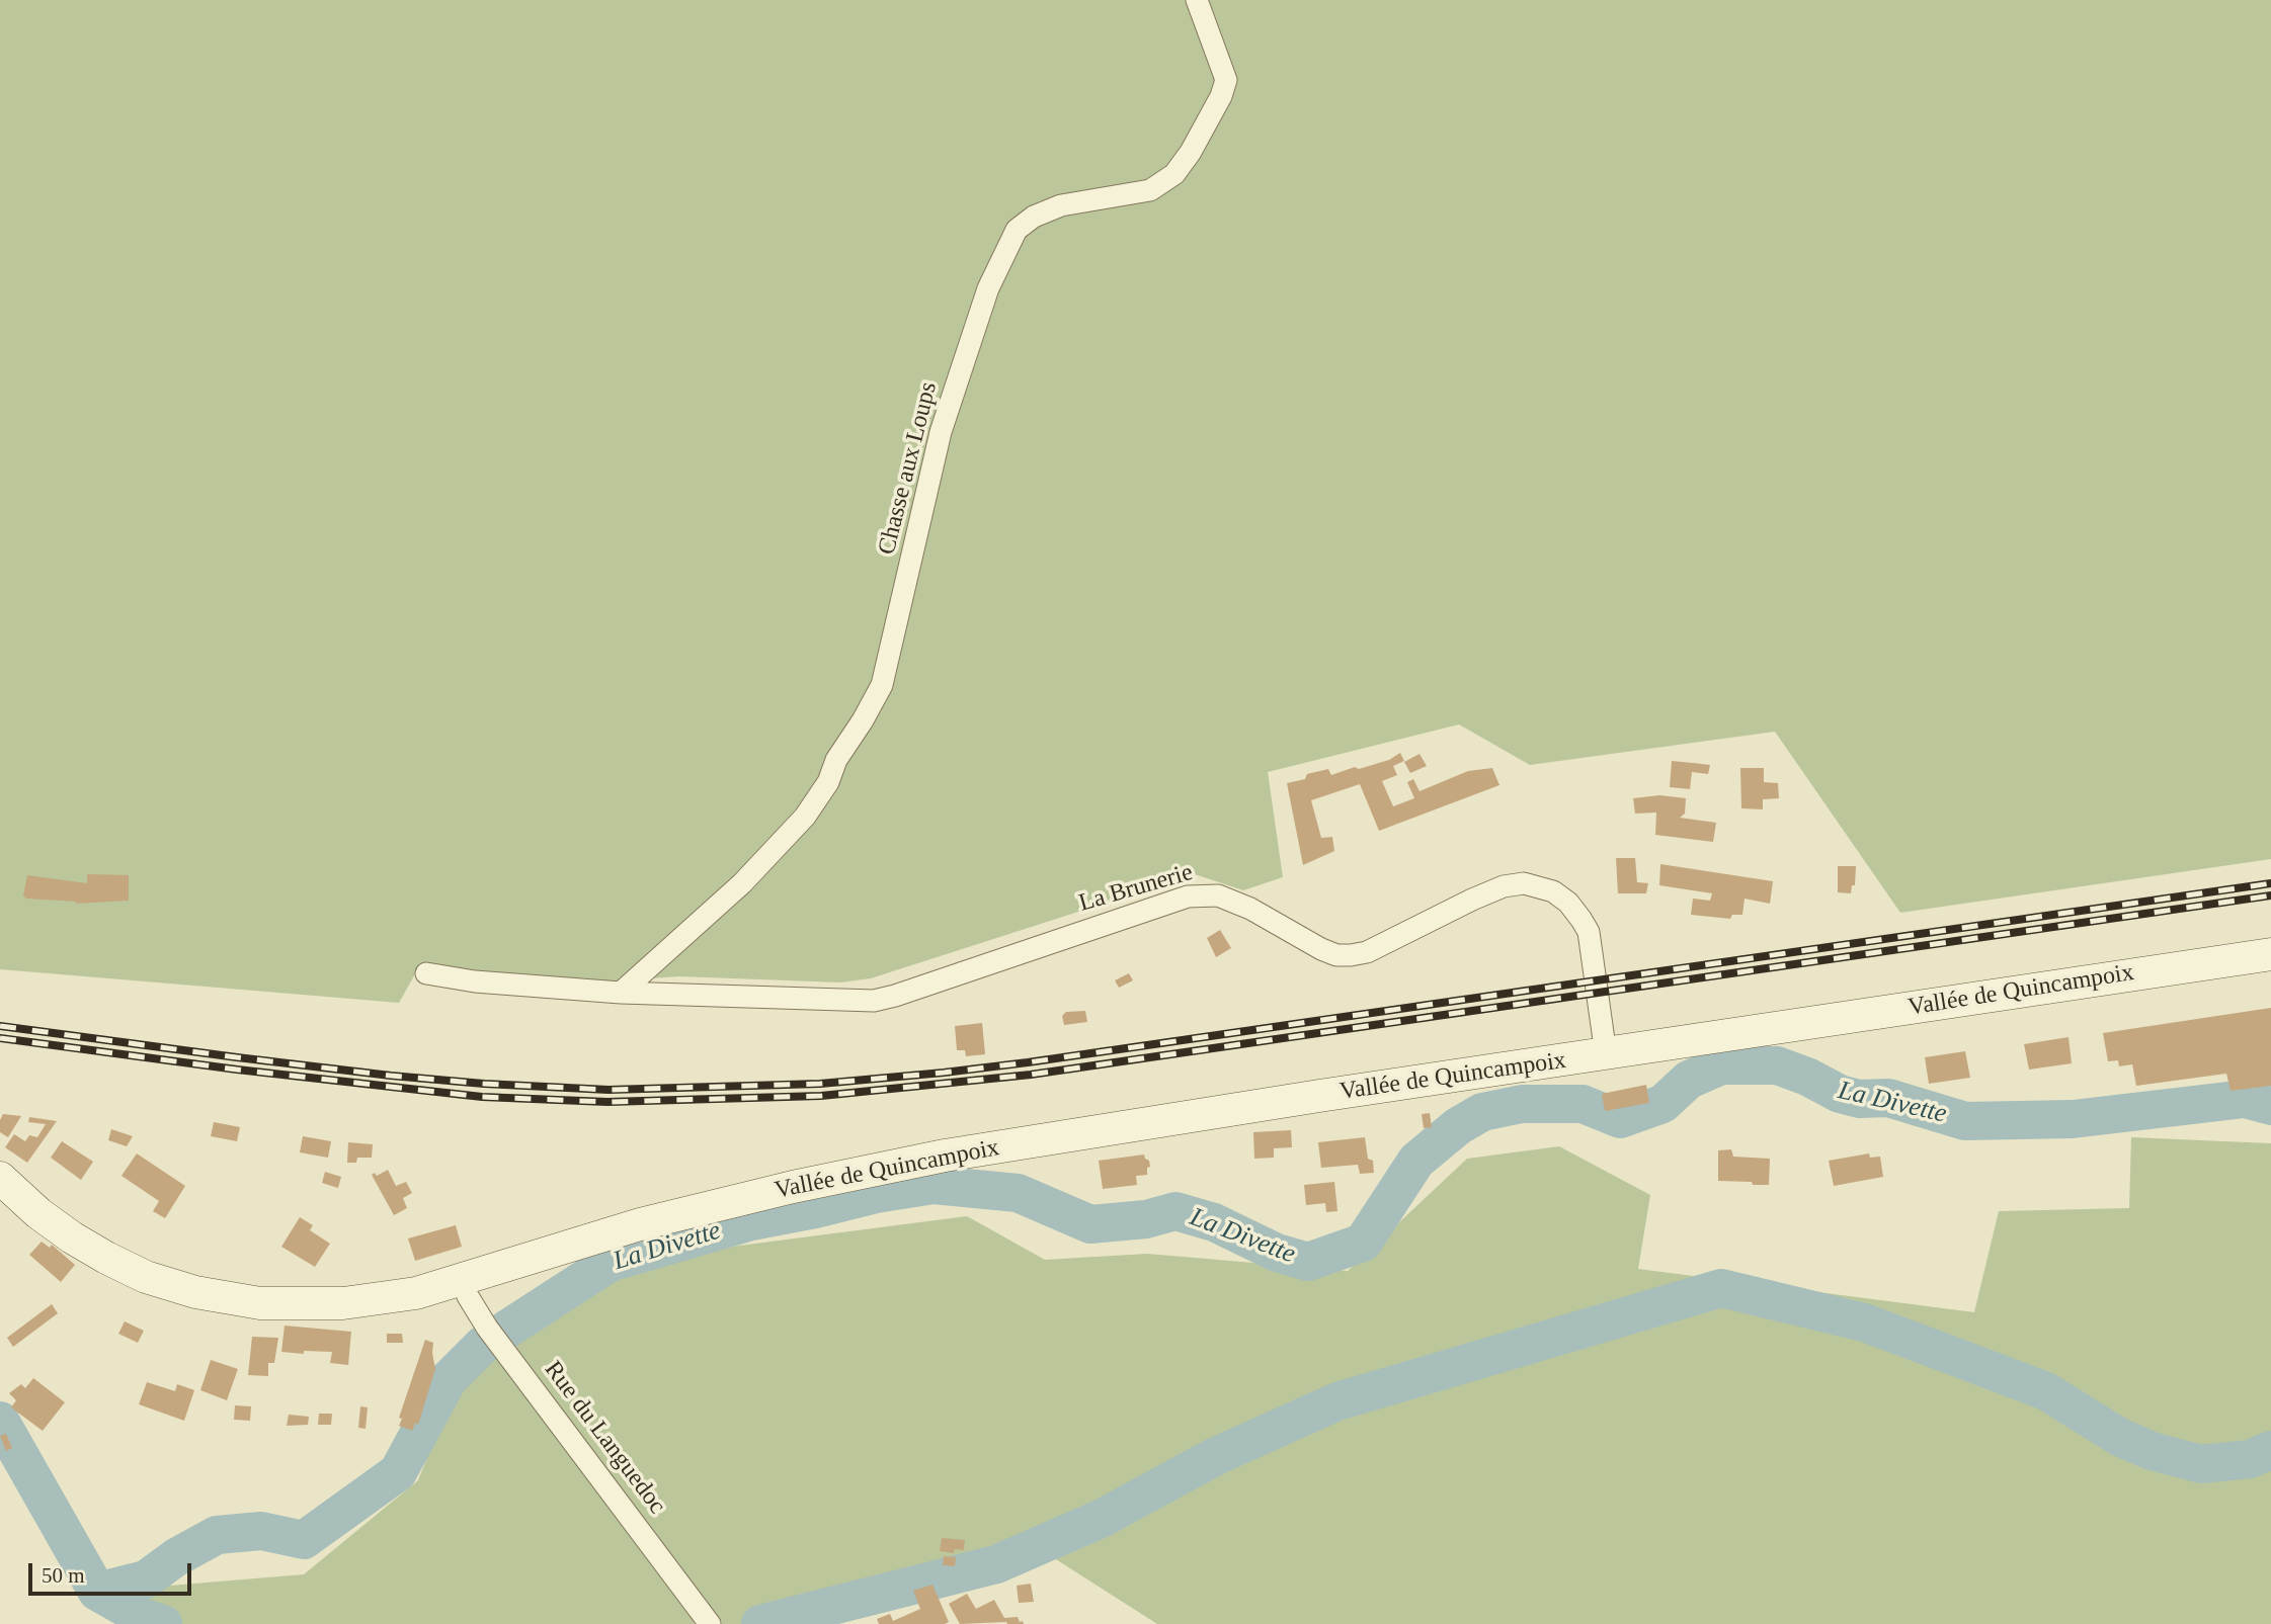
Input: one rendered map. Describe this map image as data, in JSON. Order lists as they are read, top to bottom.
{
  "streets": {
    "main road": ["Vallée de Quincampoix"],
    "street": ["Chasse aux Loups", "La Brunerie", "Rue du Languedoc"]
  },
  "crossings": [
    ["Chasse aux Loups", "La Brunerie"],
    ["La Brunerie", "Vallée de Quincampoix"],
    ["Vallée de Quincampoix", "Rue du Languedoc"]
  ],
  "water": ["La Divette"],
  "scale_bar": "50 m"
}
